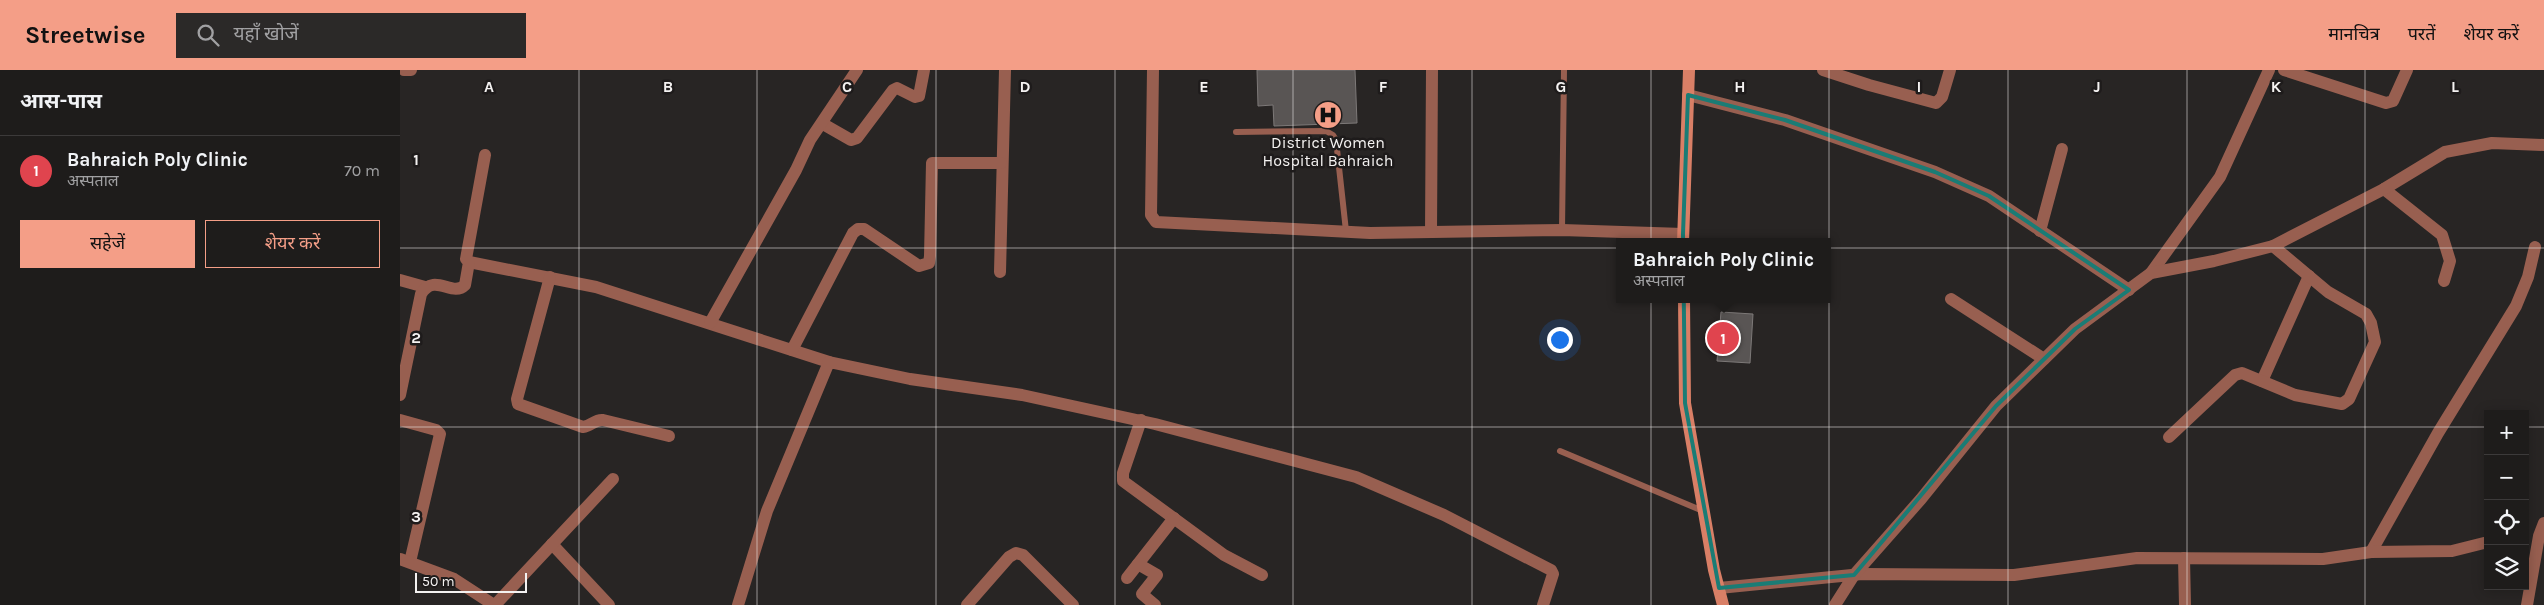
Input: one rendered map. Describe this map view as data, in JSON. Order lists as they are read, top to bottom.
{
  "places": {
    "hospital": ["District Women Hospital Bahraich"]
  },
  "scale_bar": "50 m",
  "page": {
    "header": "Streetwise",
    "search": "यहाँ खोजें",
    "nav": ["मानचित्र", "परतें", "शेयर करें"],
    "heading": "आस-पास",
    "list": [
      {
        "mark": "1",
        "name": "Bahraich Poly Clinic",
        "note": "अस्पताल",
        "value": "70 m"
      }
    ],
    "buttons": ["सहेजें", "शेयर करें"],
    "popup": ["Bahraich Poly Clinic", "अस्पताल"],
    "pins": "1",
    "map_buttons": ["+", "−"],
    "scale": "50 m"
  },
  "grid": {
    "columns": [
      "A",
      "B",
      "C",
      "D",
      "E",
      "F",
      "G",
      "H",
      "I",
      "J",
      "K",
      "L"
    ],
    "rows": ["1", "2", "3"]
  }
}
